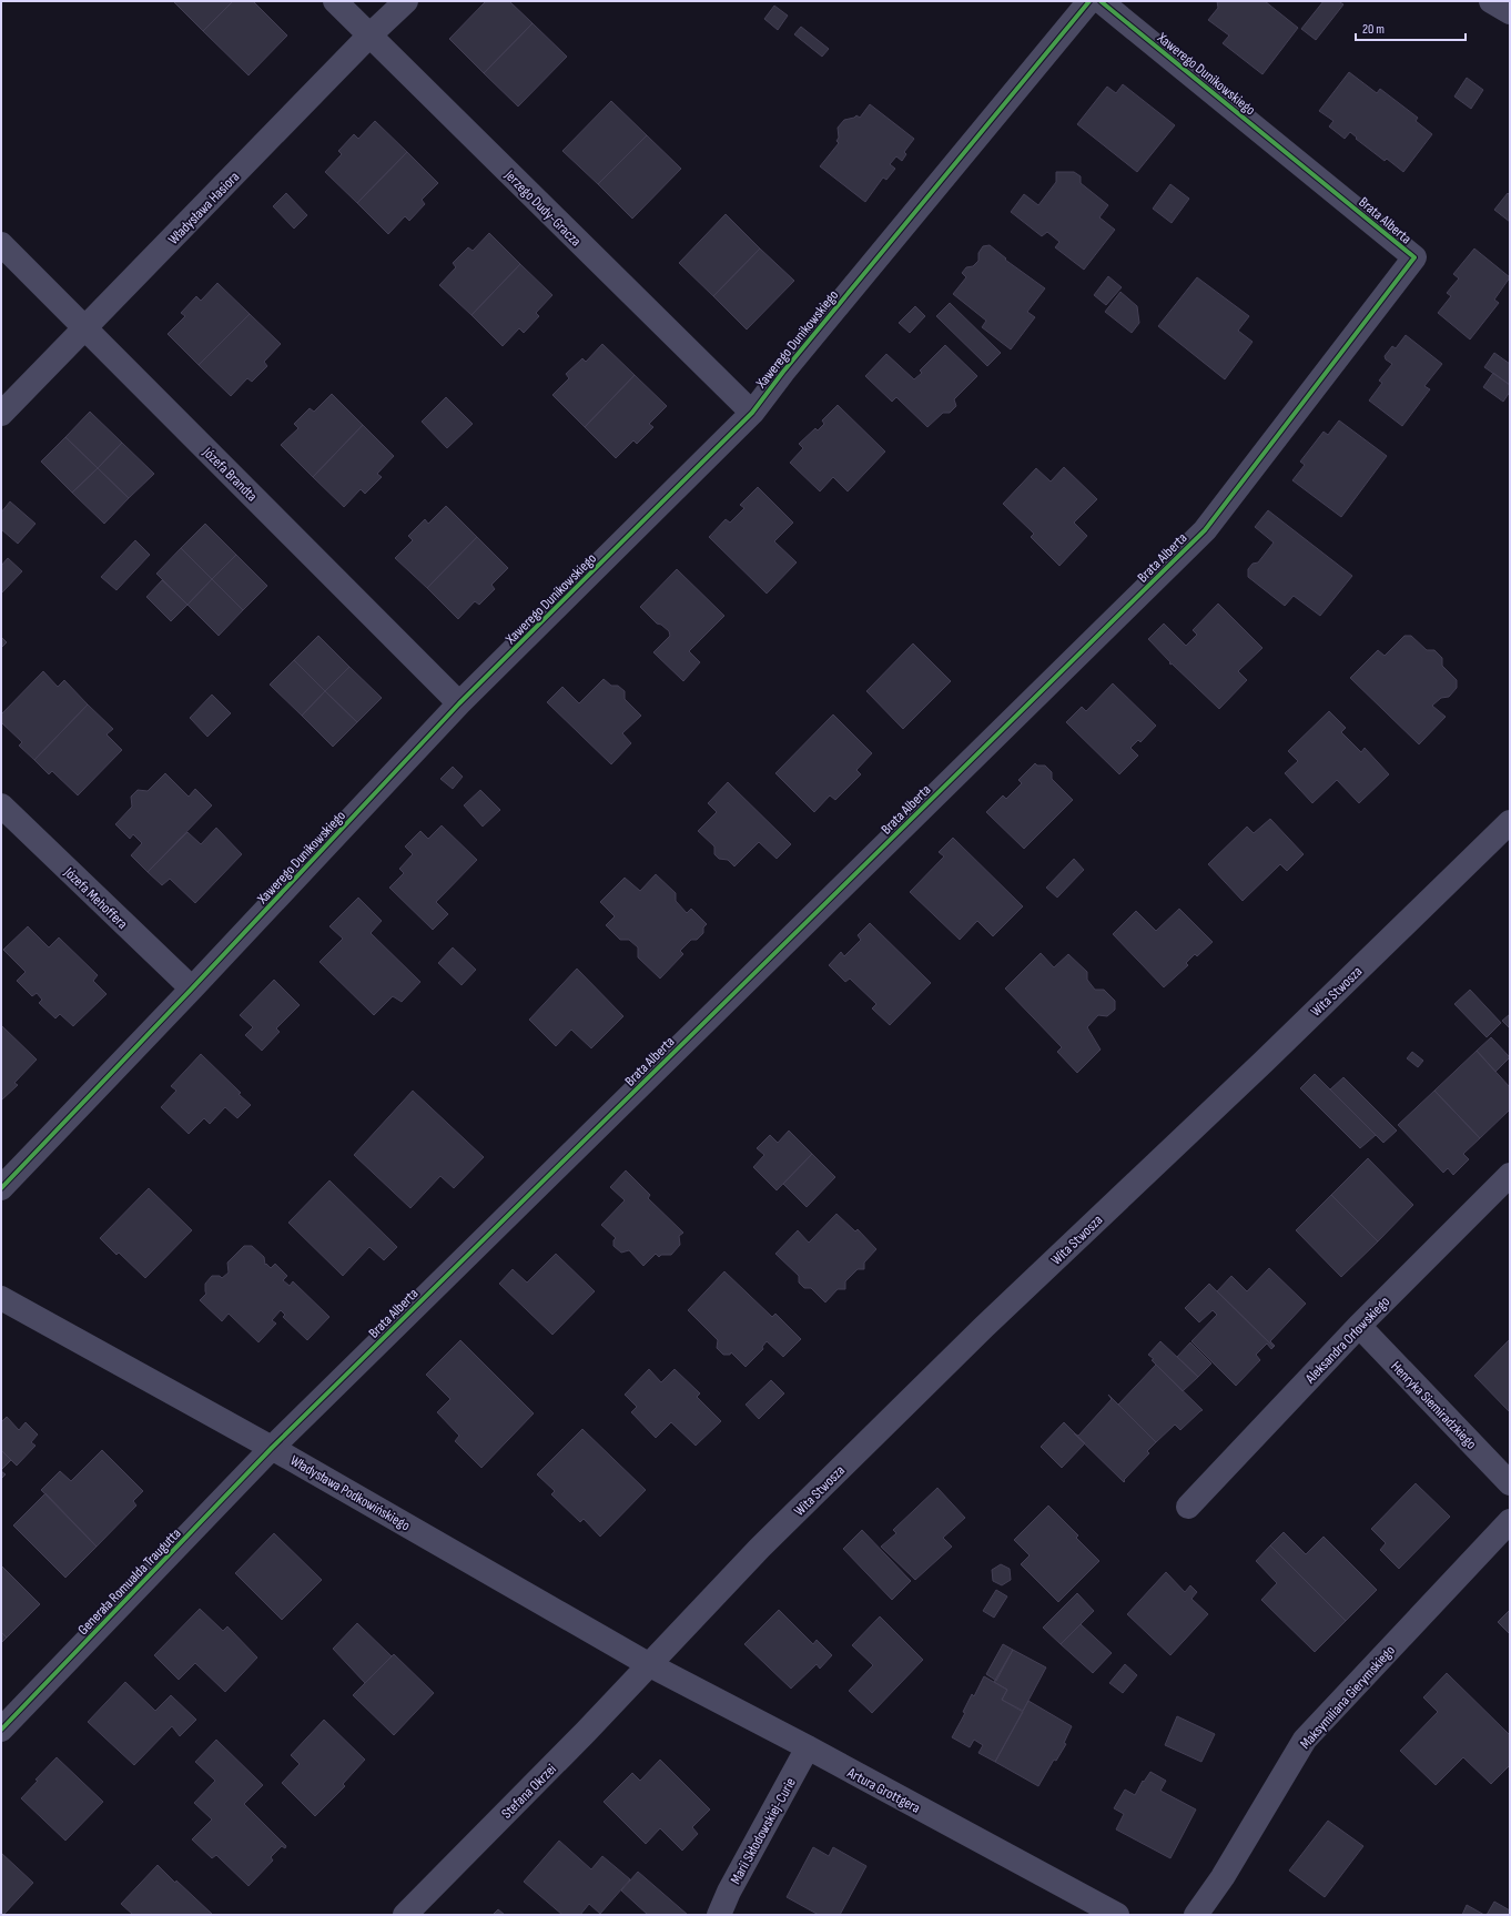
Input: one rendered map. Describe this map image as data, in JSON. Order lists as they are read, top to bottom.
{
  "streets": {
    "street": [
      "Xawerego Dunikowskiego",
      "Władysława Hasiora",
      "Jerzego Dudy-Gracza",
      "Brata Alberta",
      "Józefa Brandta",
      "Józefa Mehoffera",
      "Wita Stwosza",
      "Aleksandra Orłowskiego",
      "Henryka Siemiradzkiego",
      "Władysława Podkowińskiego",
      "Generała Romualda Traugutta",
      "Maksymiliana Gierymskiego",
      "Artura Grottgera",
      "Stefana Okrzei",
      "Marii Skłodowskiej-Curie"
    ]
  },
  "crossings": [
    ["Xawerego Dunikowskiego", "Jerzego Dudy-Gracza"],
    ["Xawerego Dunikowskiego", "Brata Alberta"],
    ["Xawerego Dunikowskiego", "Józefa Brandta"],
    ["Xawerego Dunikowskiego", "Józefa Mehoffera"],
    ["Władysława Hasiora", "Jerzego Dudy-Gracza"],
    ["Władysława Hasiora", "Józefa Brandta"],
    ["Brata Alberta", "Władysława Podkowińskiego"],
    ["Brata Alberta", "Generała Romualda Traugutta"],
    ["Wita Stwosza", "Władysława Podkowińskiego"],
    ["Wita Stwosza", "Artura Grottgera"],
    ["Wita Stwosza", "Stefana Okrzei"],
    ["Aleksandra Orłowskiego", "Henryka Siemiradzkiego"],
    ["Władysława Podkowińskiego", "Generała Romualda Traugutta"],
    ["Władysława Podkowińskiego", "Artura Grottgera"],
    ["Władysława Podkowińskiego", "Stefana Okrzei"],
    ["Artura Grottgera", "Stefana Okrzei"],
    ["Artura Grottgera", "Marii Skłodowskiej-Curie"]
  ],
  "scale_bar": "20 m"
}
